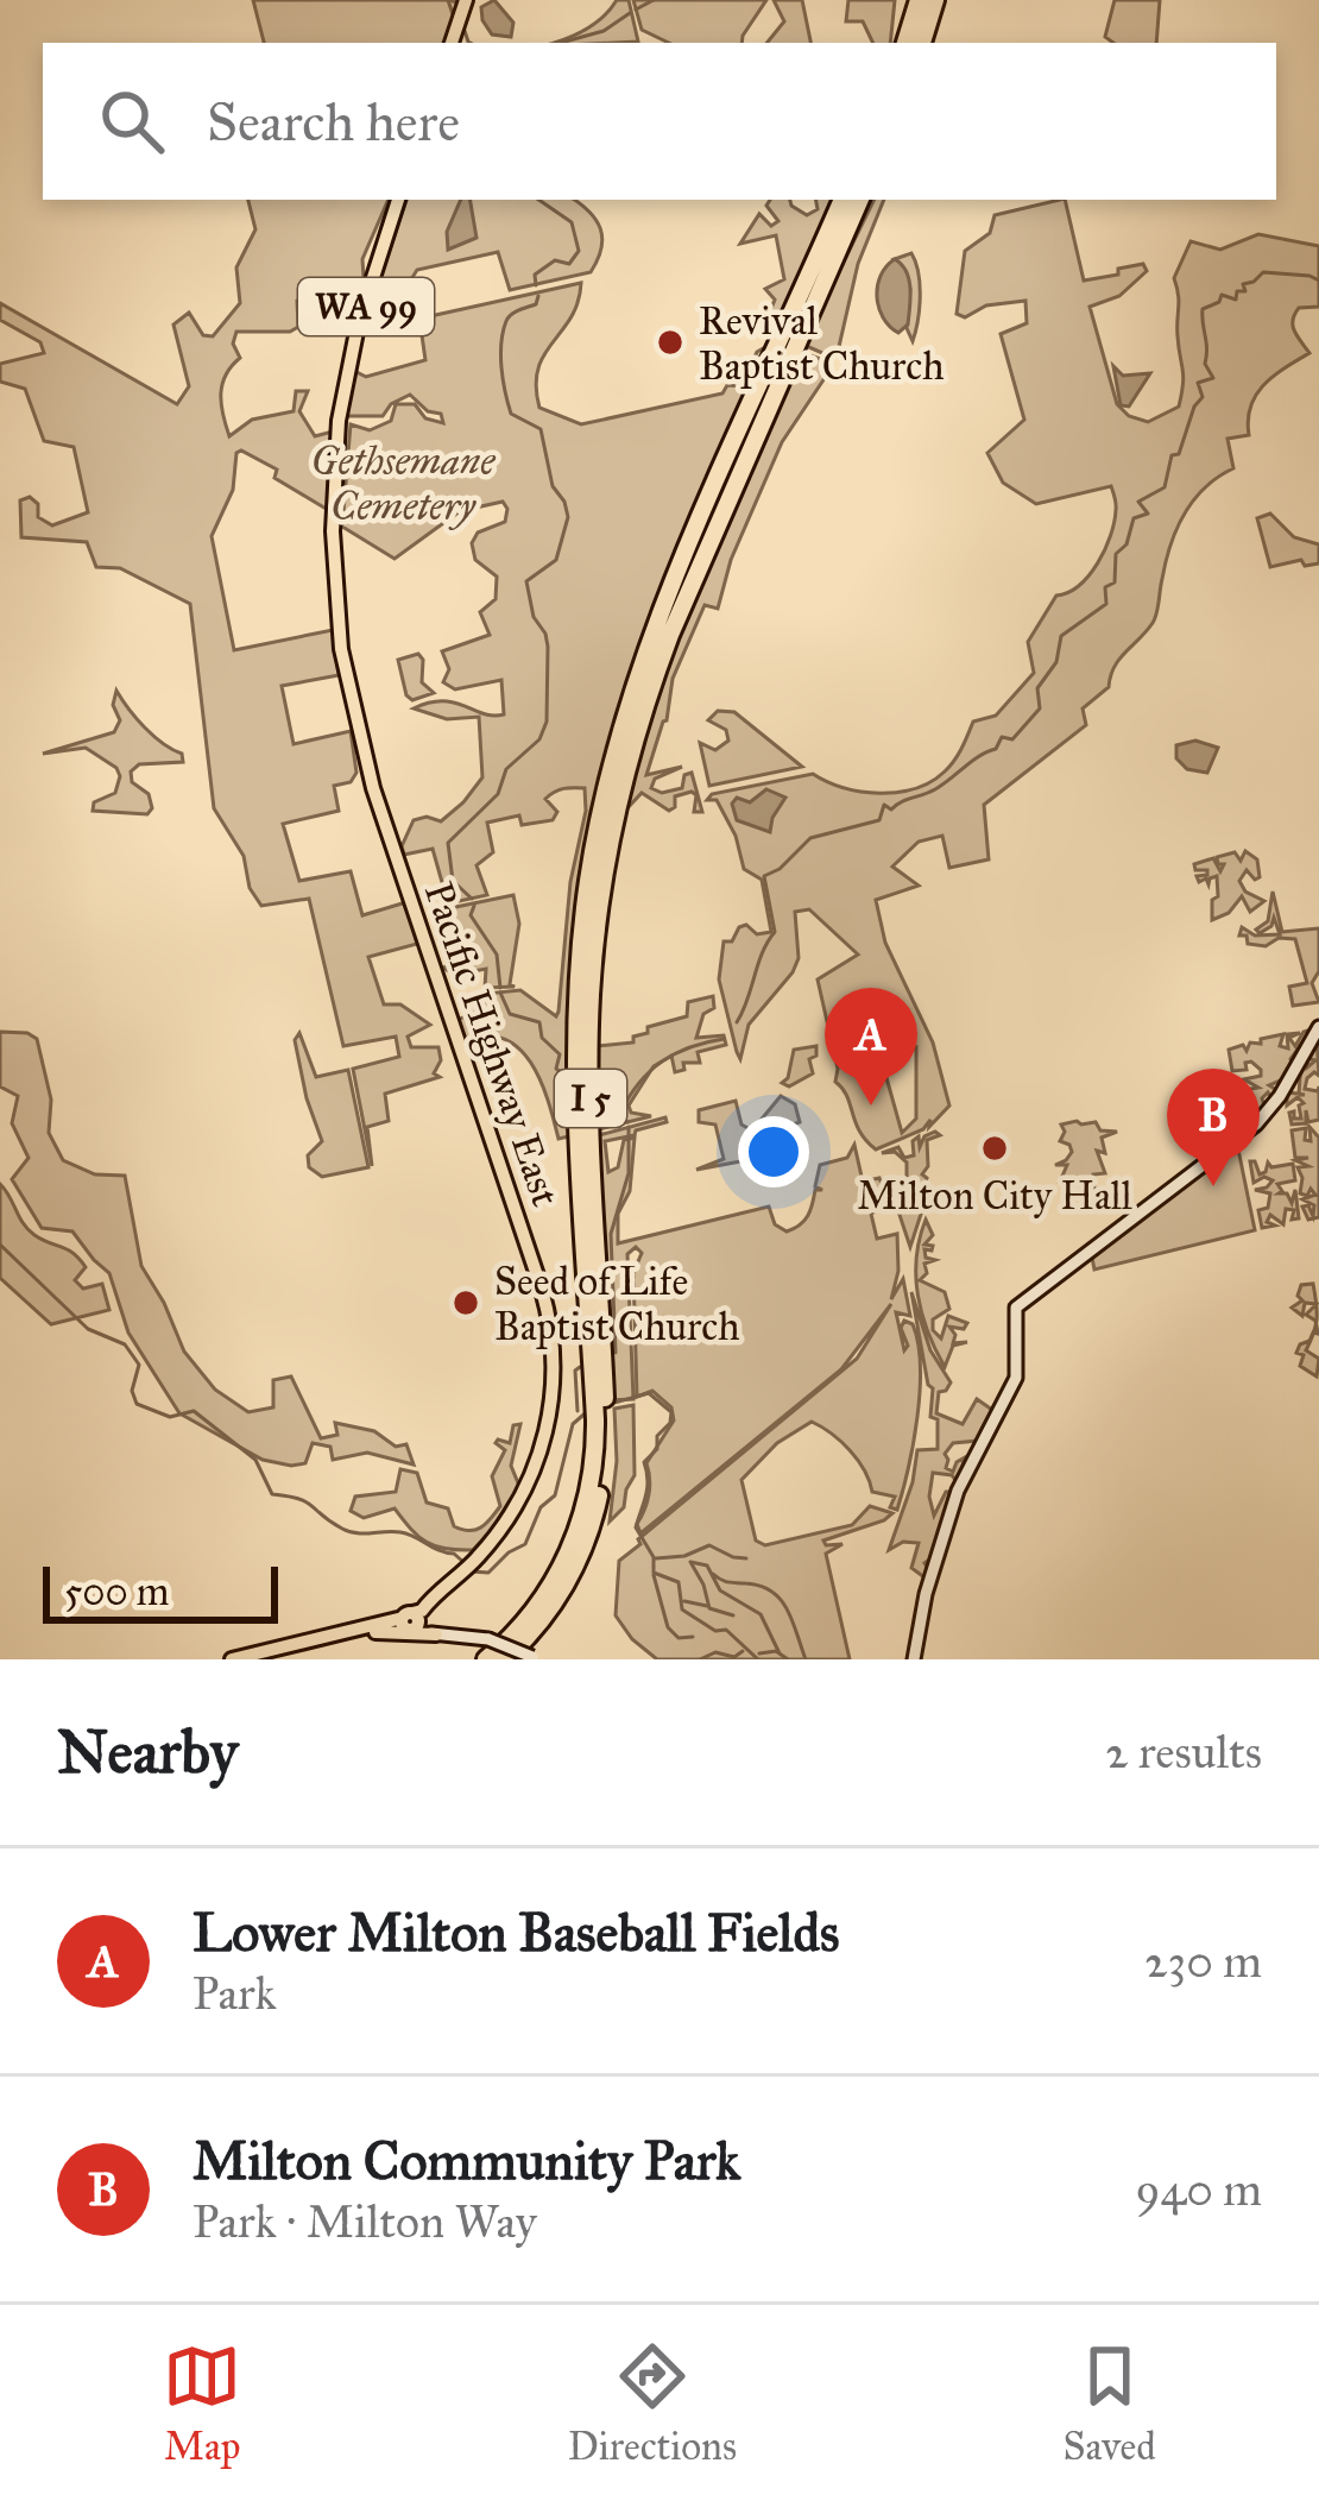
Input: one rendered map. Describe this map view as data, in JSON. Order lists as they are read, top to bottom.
{
  "streets": {
    "highway": ["I 5"],
    "main road": ["WA 99", "Pacific Highway East"]
  },
  "parks": ["Gethsemane Cemetery"],
  "places": ["Revival Baptist Church", "Milton City Hall", "Seed of Life Baptist Church"],
  "scale_bar": "500 m",
  "page": {
    "search": "Search here",
    "pins": ["A", "B"],
    "scale": "500 m",
    "heading": ["Nearby", "2 results"],
    "list": [
      {
        "mark": "A",
        "name": "Lower Milton Baseball Fields",
        "note": "Park",
        "value": "230 m"
      },
      {
        "mark": "B",
        "name": "Milton Community Park",
        "note": "Park · Milton Way",
        "value": "940 m"
      }
    ],
    "nav": ["Map", "Directions", "Saved"]
  }
}
